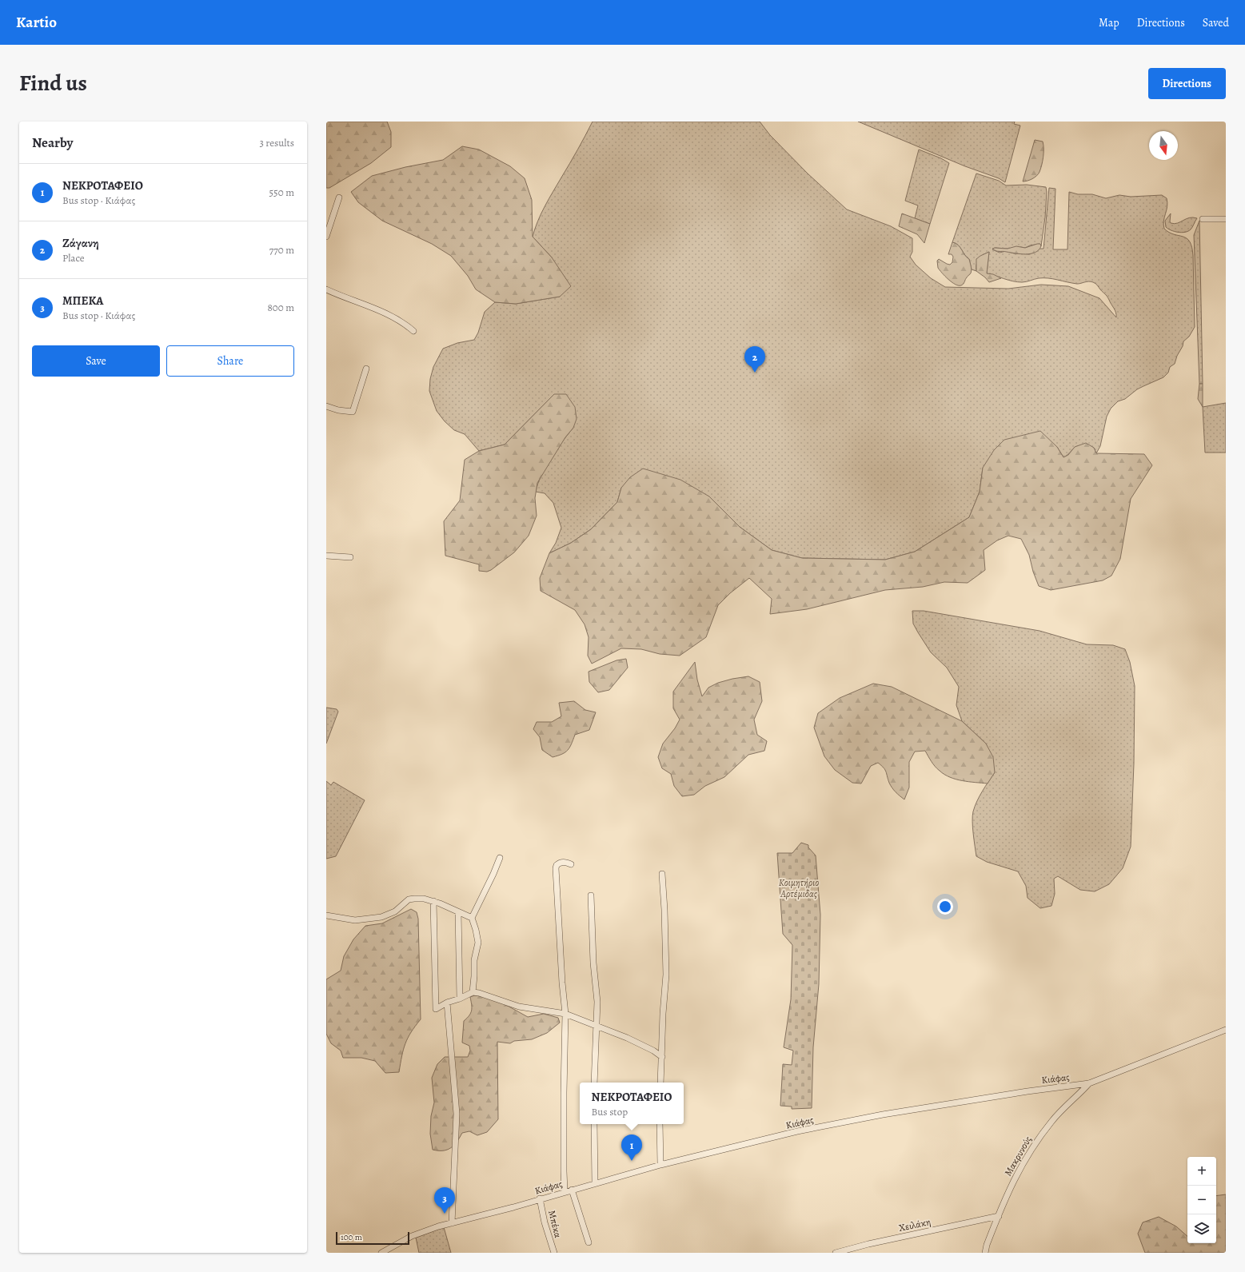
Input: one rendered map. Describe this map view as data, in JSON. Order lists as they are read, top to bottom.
{
  "streets": {
    "street": [
      "Κιάφας",
      "Μακρυνούς",
      "Μπέκα",
      "Χειλάκη"
    ]
  },
  "crossings": [
    ["Κιάφας", "Μακρυνούς"],
    ["Κιάφας", "Μπέκα"],
    ["Μακρυνούς", "Χειλάκη"]
  ],
  "parks": ["Κοιμητήριο Αρτέμιδας"],
  "scale_bar": "100 m",
  "north": "bottom",
  "page": {
    "header": "Kartio",
    "nav": ["Map", "Directions", "Saved"],
    "title": "Find us",
    "buttons": [
      "Directions",
      ["Save", "Share"]
    ],
    "heading": ["Nearby", "3 results"],
    "list": [
      {
        "mark": "1",
        "name": "ΝΕΚΡΟΤΑΦΕΙΟ",
        "note": "Bus stop · Κιάφας",
        "value": "550 m"
      },
      {
        "mark": "2",
        "name": "Ζάγανη",
        "note": "Place",
        "value": "770 m"
      },
      {
        "mark": "3",
        "name": "ΜΠΕΚΑ",
        "note": "Bus stop · Κιάφας",
        "value": "800 m"
      }
    ],
    "pins": ["2", "1", "3"],
    "popup": ["ΝΕΚΡΟΤΑΦΕΙΟ", "Bus stop"],
    "map_buttons": ["+", "−"],
    "scale": "100 m"
  }
}
